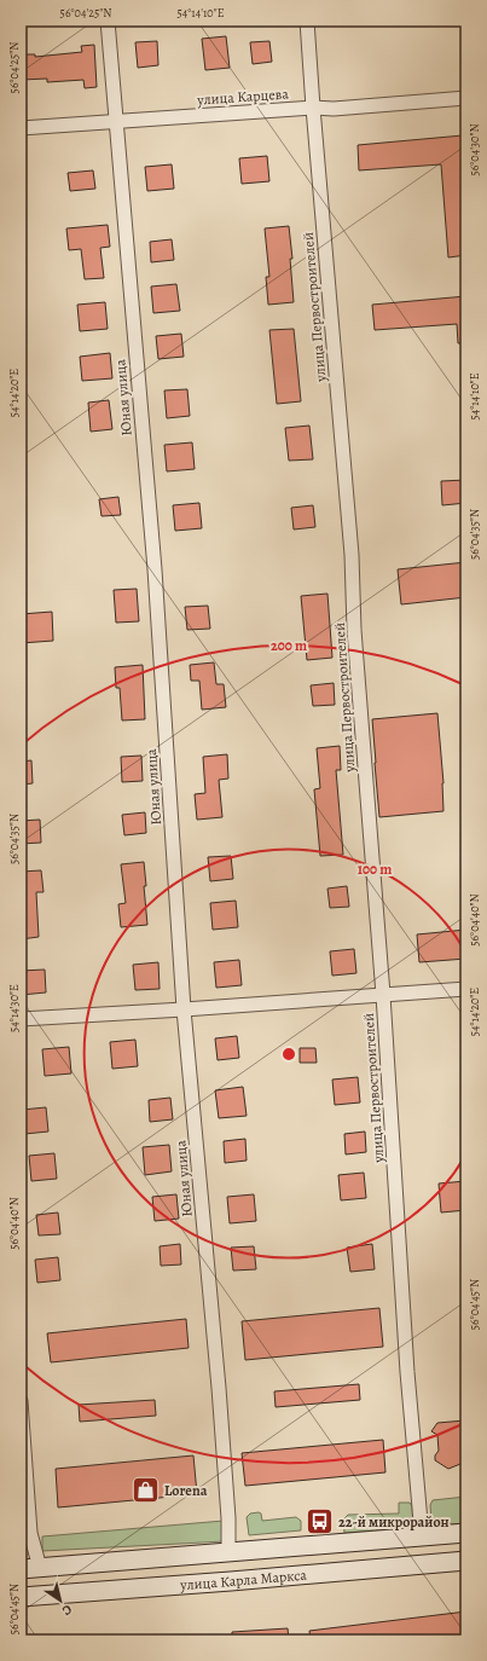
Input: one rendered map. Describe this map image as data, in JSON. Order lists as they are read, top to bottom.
{
  "streets": {
    "main road": ["улица Карла Маркса"],
    "street": ["улица Карцева", "улица Первостроителей", "Юная улица"]
  },
  "crossings": [
    ["улица Карцева", "улица Первостроителей"],
    ["улица Карцева", "Юная улица"],
    ["улица Первостроителей", "улица Карла Маркса"],
    ["Юная улица", "улица Карла Маркса"]
  ],
  "places": {
    "shop": ["Lorena"],
    "bus stop": ["22-й микрорайон"]
  },
  "north": "bottom right",
  "coordinates": [
    "56°04'25\"N",
    "54°14'10\"E",
    "56°04'30\"N",
    "54°14'20\"E",
    "56°04'35\"N",
    "56°04'40\"N",
    "54°14'30\"E",
    "56°04'45\"N"
  ],
  "rings": ["200 m", "100 m"]
}
